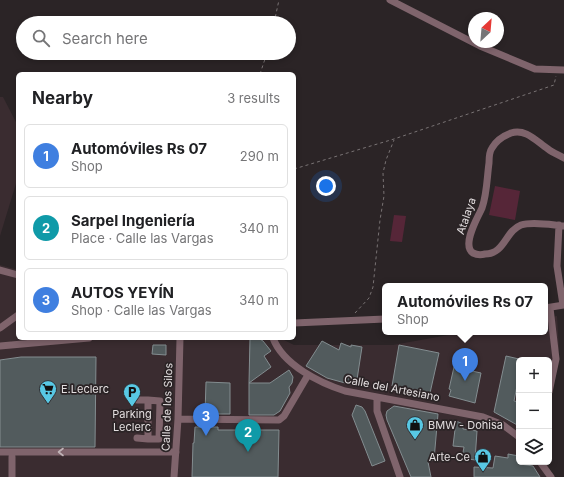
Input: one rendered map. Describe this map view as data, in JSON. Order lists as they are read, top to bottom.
{
  "streets": {
    "street": ["Atalaya", "Calle del Artesiano", "Calle de los Silos"]
  },
  "places": {
    "supermarket": ["E.Leclerc"],
    "parking": ["Parking Leclerc"],
    "shop": ["BMW - Dohisa", "Arte-Ce"]
  },
  "north": "top right",
  "page": {
    "search": "Search here",
    "heading": ["Nearby", "3 results"],
    "list": [
      {
        "mark": "1",
        "name": "Automóviles Rs 07",
        "note": "Shop",
        "value": "290 m"
      },
      {
        "mark": "2",
        "name": "Sarpel Ingeniería",
        "note": "Place · Calle las Vargas",
        "value": "340 m"
      },
      {
        "mark": "3",
        "name": "AUTOS YEYÍN",
        "note": "Shop · Calle las Vargas",
        "value": "340 m"
      }
    ],
    "popup": ["Automóviles Rs 07", "Shop"],
    "pins": ["1", "3", "2"],
    "map_buttons": ["+", "−"]
  }
}
